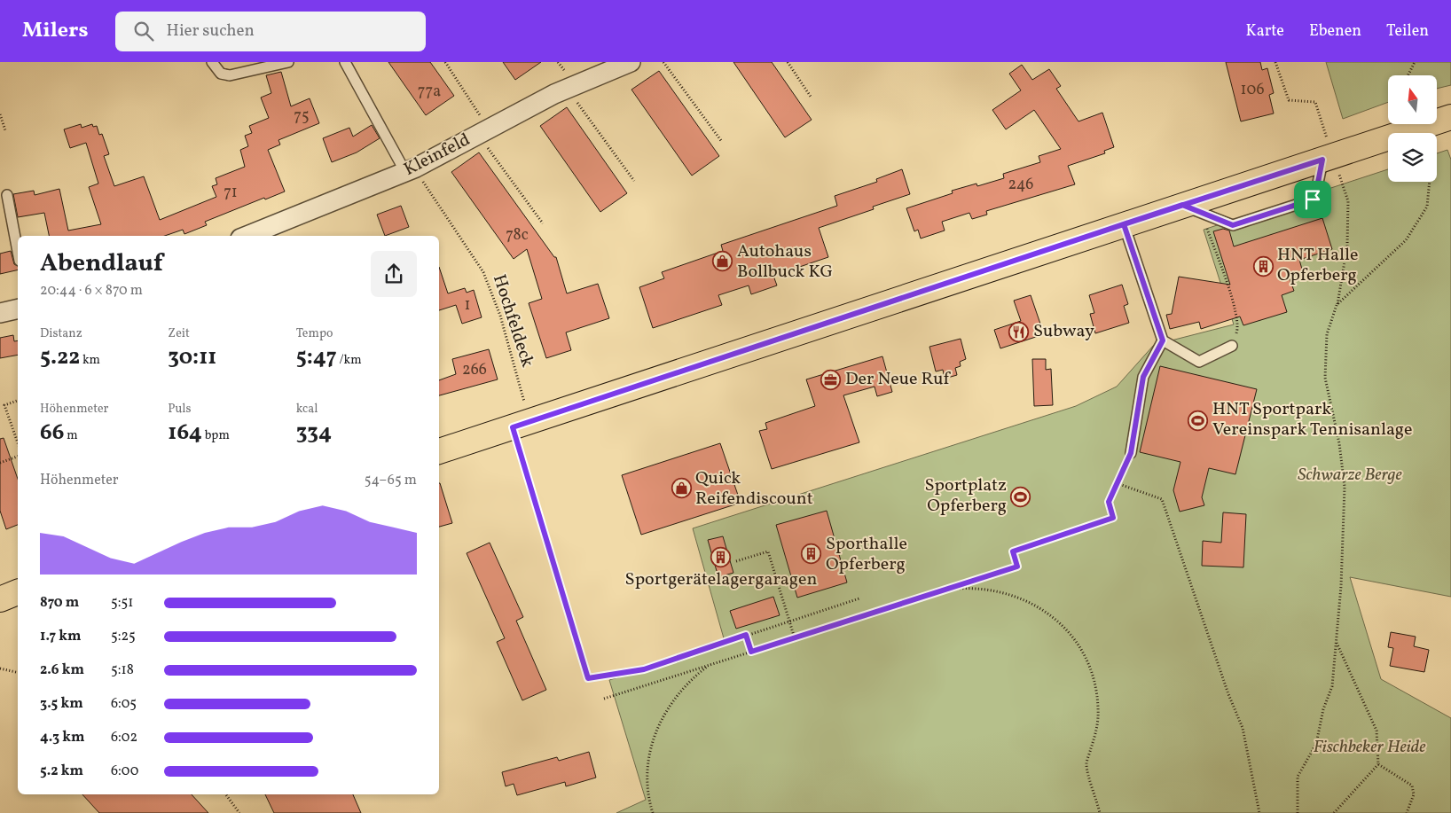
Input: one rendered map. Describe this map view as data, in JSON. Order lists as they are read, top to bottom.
{
  "streets": {
    "street": ["Kleinfeld"],
    "path": ["Hochfeldeck"]
  },
  "crossings": [
    ["Kleinfeld", "Hochfeldeck"]
  ],
  "parks": ["Schwarze Berge", "Fischbeker Heide"],
  "places": {
    "shop": ["Autohaus Bollbuck KG", "Quick Reifendiscount"],
    "building": ["HNT Halle Opferberg", "Sporthalle Opferberg", "Sportgerätelagergaragen"],
    "restaurant": ["Subway"],
    "office": ["Der Neue Ruf"],
    "sports": ["HNT Sportpark Vereinspark Tennisanlage", "Sportplatz Opferberg"]
  },
  "house_numbers": [
    "106",
    "77a",
    "75",
    "246",
    "71",
    "78c",
    "1",
    "266"
  ],
  "north": "top",
  "page": {
    "header": "Milers",
    "search": "Hier suchen",
    "nav": ["Karte", "Ebenen", "Teilen"],
    "heading": ["Abendlauf", "20:44 · 6 × 870 m"],
    "stats": [
      ["Distanz", "5.22 km"],
      ["Zeit", "30:11"],
      ["Tempo", "5:47 /km"],
      ["Höhenmeter", "66 m"],
      ["Puls", "164 bpm"],
      ["kcal", "334"]
    ],
    "chart": ["Höhenmeter", "54–65 m"],
    "list": [
      {
        "name": "870 m",
        "note": "5:51"
      },
      {
        "name": "1.7 km",
        "note": "5:25"
      },
      {
        "name": "2.6 km",
        "note": "5:18"
      },
      {
        "name": "3.5 km",
        "note": "6:05"
      },
      {
        "name": "4.3 km",
        "note": "6:02"
      },
      {
        "name": "5.2 km",
        "note": "6:00"
      }
    ]
  }
}
